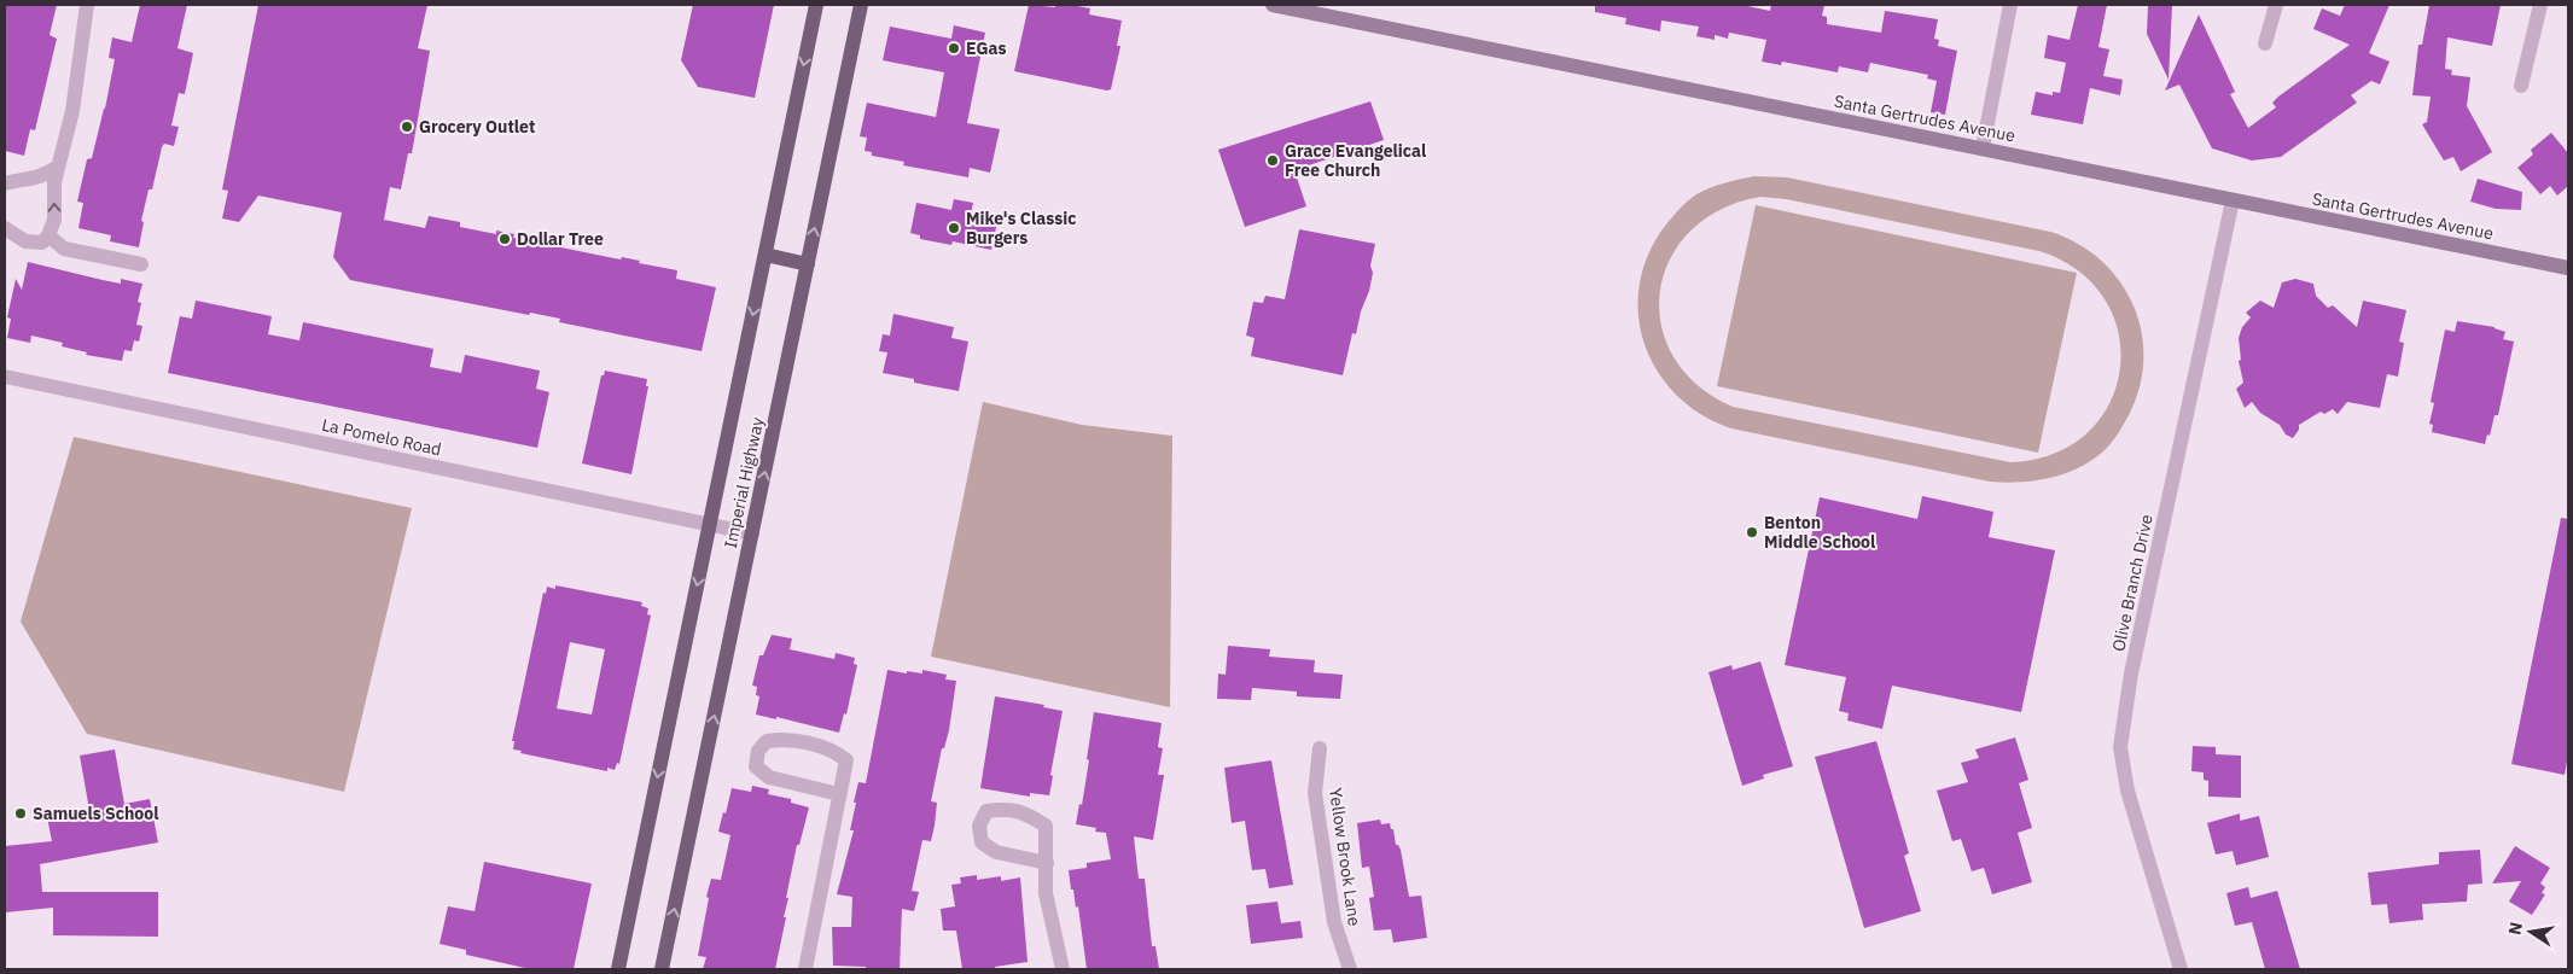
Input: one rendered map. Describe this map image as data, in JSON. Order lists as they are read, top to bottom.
{
  "streets": {
    "main road": ["Santa Gertrudes Avenue", "Imperial Highway"],
    "street": ["La Pomelo Road", "Olive Branch Drive", "Yellow Brook Lane"]
  },
  "crossings": [
    ["Santa Gertrudes Avenue", "Olive Branch Drive"],
    ["La Pomelo Road", "Imperial Highway"]
  ],
  "places": [
    "EGas",
    "Grocery Outlet",
    "Grace Evangelical Free Church",
    "Mike's Classic Burgers",
    "Dollar Tree",
    "Benton Middle School",
    "Samuels School"
  ],
  "north": "left"
}
